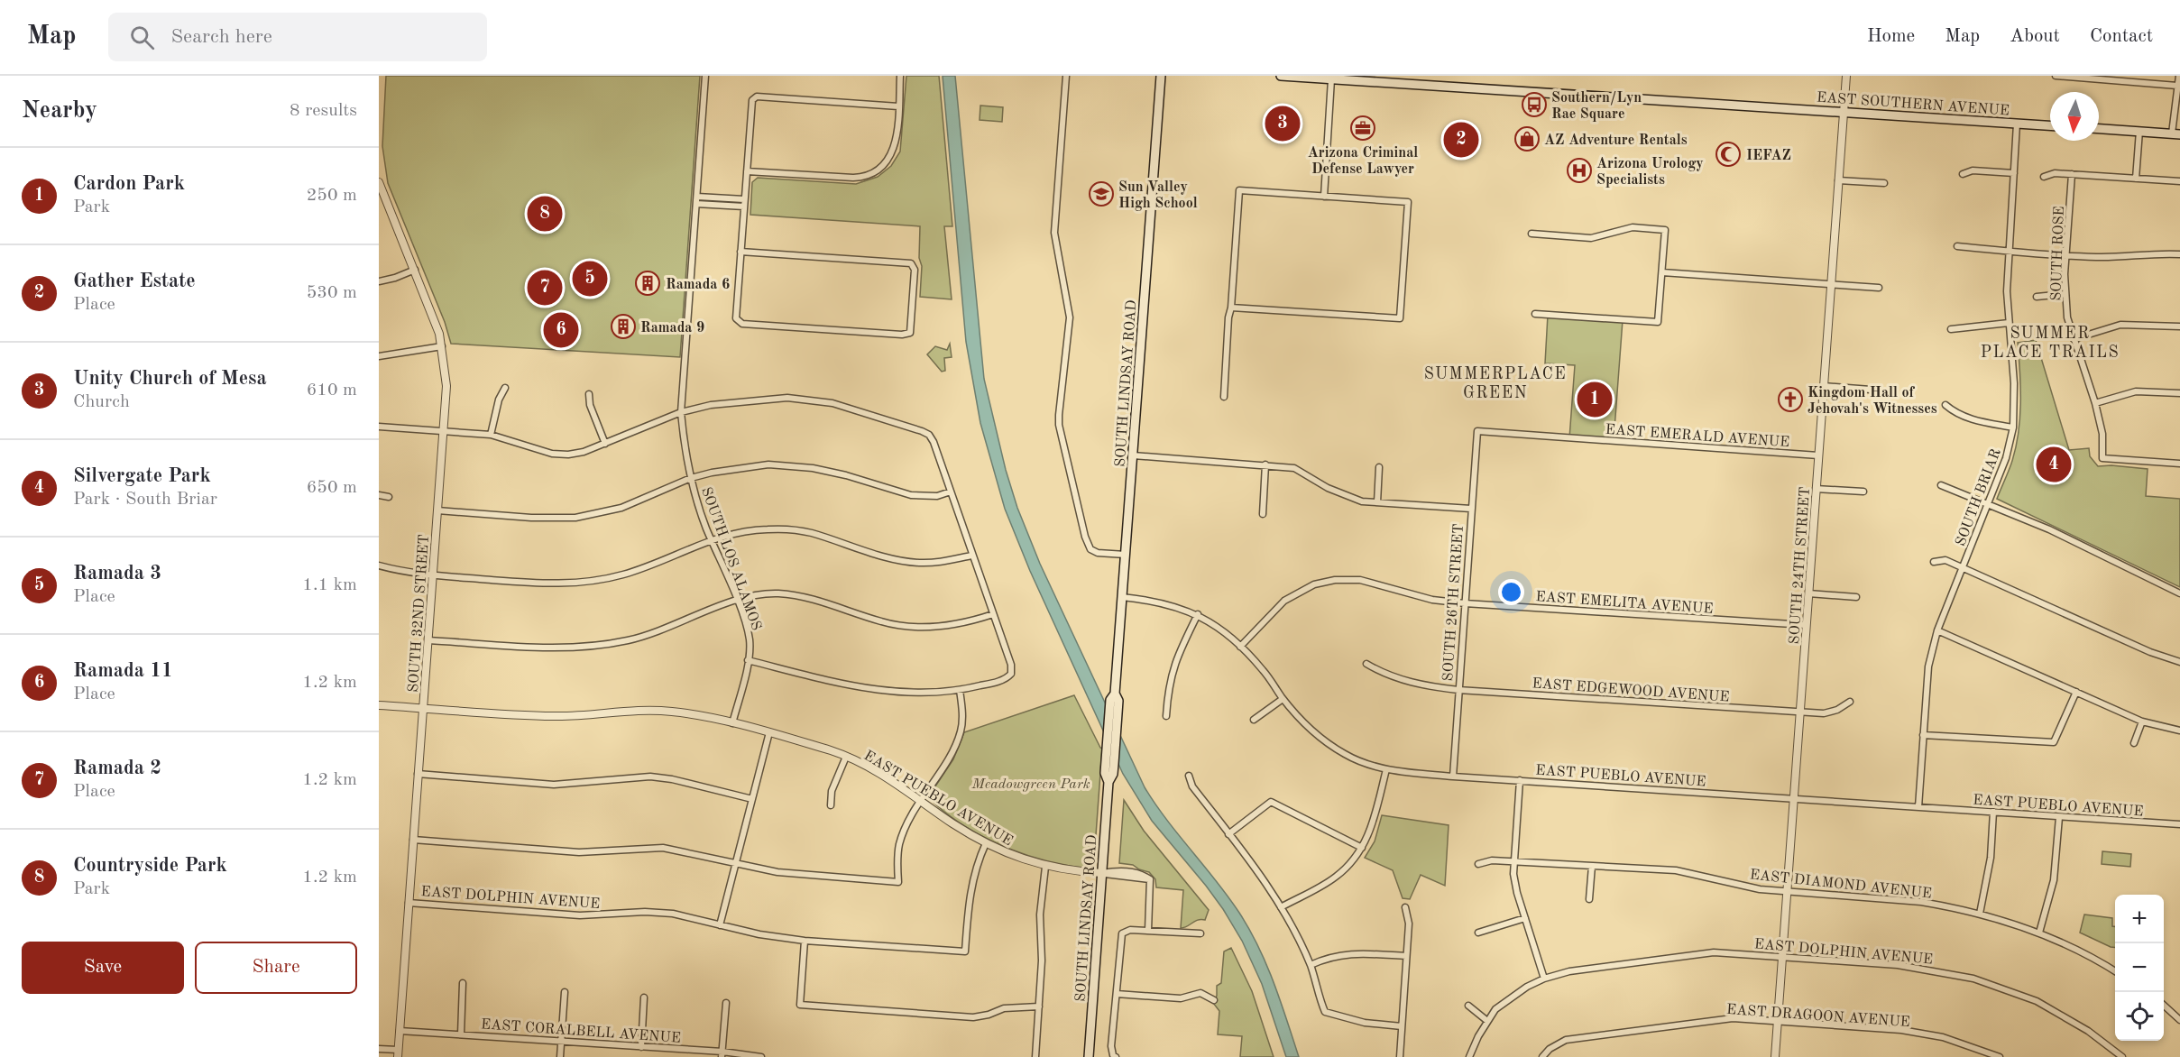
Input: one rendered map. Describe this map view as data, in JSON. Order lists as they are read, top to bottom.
{
  "streets": {
    "main road": ["EAST SOUTHERN AVENUE", "SOUTH LINDSAY ROAD"],
    "street": [
      "SOUTH ROSE",
      "EAST EMERALD AVENUE",
      "SOUTH BRIAR",
      "SOUTH LOS ALAMOS",
      "SOUTH 24TH STREET",
      "EAST EMELITA AVENUE",
      "SOUTH 26TH STREET",
      "SOUTH 32ND STREET",
      "EAST EDGEWOOD AVENUE",
      "EAST PUEBLO AVENUE",
      "EAST DIAMOND AVENUE",
      "EAST DOLPHIN AVENUE",
      "EAST DRAGOON AVENUE",
      "EAST CORALBELL AVENUE"
    ]
  },
  "crossings": [
    ["EAST SOUTHERN AVENUE", "SOUTH BRIAR"],
    ["EAST SOUTHERN AVENUE", "SOUTH 24TH STREET"],
    ["SOUTH LINDSAY ROAD", "EAST PUEBLO AVENUE"],
    ["EAST EMERALD AVENUE", "SOUTH 24TH STREET"],
    ["EAST EMERALD AVENUE", "SOUTH 26TH STREET"],
    ["SOUTH BRIAR", "EAST PUEBLO AVENUE"],
    ["SOUTH LOS ALAMOS", "EAST PUEBLO AVENUE"],
    ["SOUTH 24TH STREET", "EAST EMELITA AVENUE"],
    ["SOUTH 24TH STREET", "EAST EDGEWOOD AVENUE"],
    ["SOUTH 24TH STREET", "EAST PUEBLO AVENUE"],
    ["SOUTH 24TH STREET", "EAST DIAMOND AVENUE"],
    ["SOUTH 24TH STREET", "EAST DOLPHIN AVENUE"],
    ["SOUTH 24TH STREET", "EAST DRAGOON AVENUE"],
    ["EAST EMELITA AVENUE", "SOUTH 26TH STREET"],
    ["EAST EMELITA AVENUE", "EAST PUEBLO AVENUE"],
    ["SOUTH 26TH STREET", "EAST EDGEWOOD AVENUE"],
    ["SOUTH 26TH STREET", "EAST PUEBLO AVENUE"],
    ["SOUTH 32ND STREET", "EAST PUEBLO AVENUE"],
    ["SOUTH 32ND STREET", "EAST DOLPHIN AVENUE"],
    ["SOUTH 32ND STREET", "EAST CORALBELL AVENUE"],
    ["EAST PUEBLO AVENUE", "EAST DOLPHIN AVENUE"]
  ],
  "districts": ["SUMMER PLACE TRAILS", "SUMMERPLACE GREEN"],
  "parks": ["Meadowgreen Park"],
  "places": {
    "bus stop": ["Southern/Lyn Rae Square"],
    "office": ["Arizona Criminal Defense Lawyer"],
    "shop": ["AZ Adventure Rentals"],
    "mosque": ["IEFAZ"],
    "hospital": ["Arizona Urology Specialists"],
    "school or university": ["Sun Valley High School"],
    "building": ["Ramada 6", "Ramada 9"],
    "church": ["Kingdom Hall of Jehovah's Witnesses"]
  },
  "north": "bottom",
  "page": {
    "header": "Map",
    "search": "Search here",
    "nav": [
      "Home",
      "Map",
      "About",
      "Contact"
    ],
    "heading": ["Nearby", "8 results"],
    "pins": [
      "3",
      "2",
      "8",
      "5",
      "7",
      "6",
      "1",
      "4"
    ],
    "list": [
      {
        "mark": "1",
        "name": "Cardon Park",
        "note": "Park",
        "value": "250 m"
      },
      {
        "mark": "2",
        "name": "Gather Estate",
        "note": "Place",
        "value": "530 m"
      },
      {
        "mark": "3",
        "name": "Unity Church of Mesa",
        "note": "Church",
        "value": "610 m"
      },
      {
        "mark": "4",
        "name": "Silvergate Park",
        "note": "Park · South Briar",
        "value": "650 m"
      },
      {
        "mark": "5",
        "name": "Ramada 3",
        "note": "Place",
        "value": "1.1 km"
      },
      {
        "mark": "6",
        "name": "Ramada 11",
        "note": "Place",
        "value": "1.2 km"
      },
      {
        "mark": "7",
        "name": "Ramada 2",
        "note": "Place",
        "value": "1.2 km"
      },
      {
        "mark": "8",
        "name": "Countryside Park",
        "note": "Park",
        "value": "1.2 km"
      }
    ],
    "map_buttons": ["+", "−"],
    "buttons": ["Save", "Share"]
  }
}
